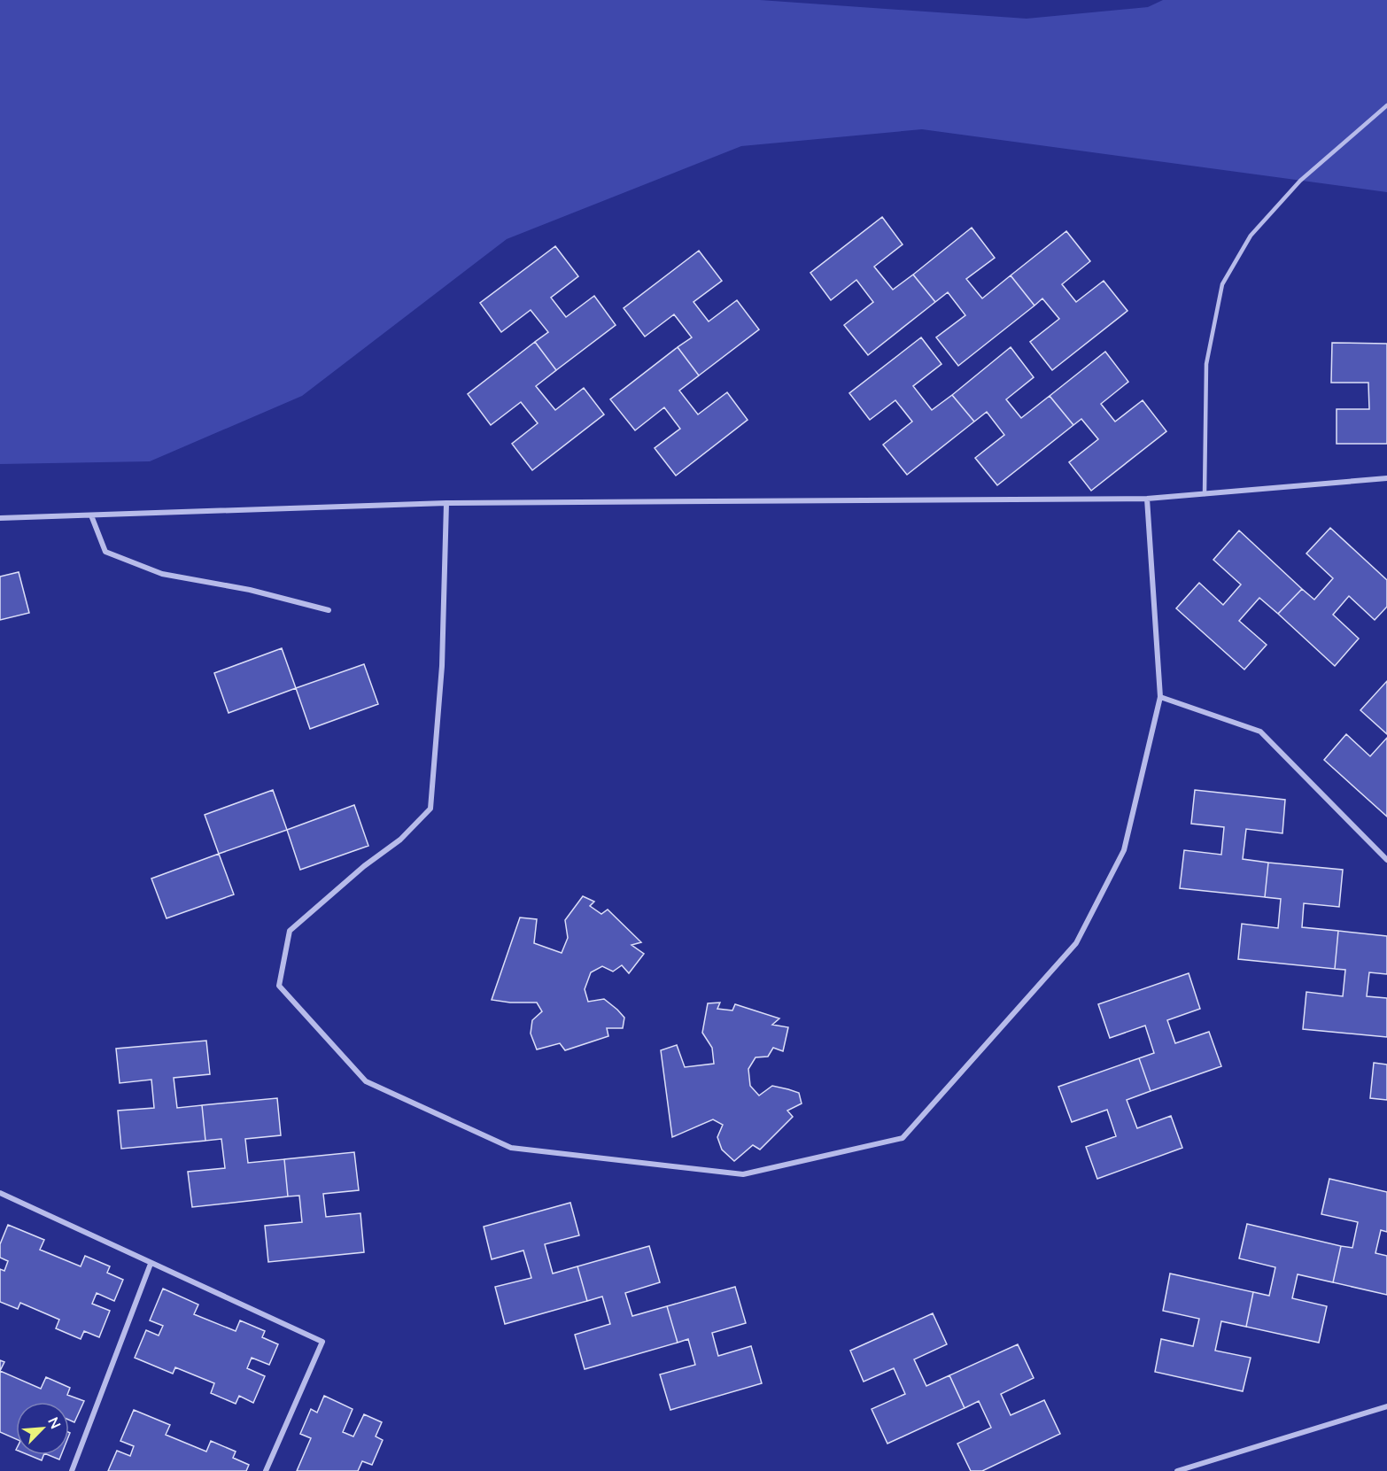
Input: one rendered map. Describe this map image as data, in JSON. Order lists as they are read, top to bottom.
{
  "north": "top right"
}
